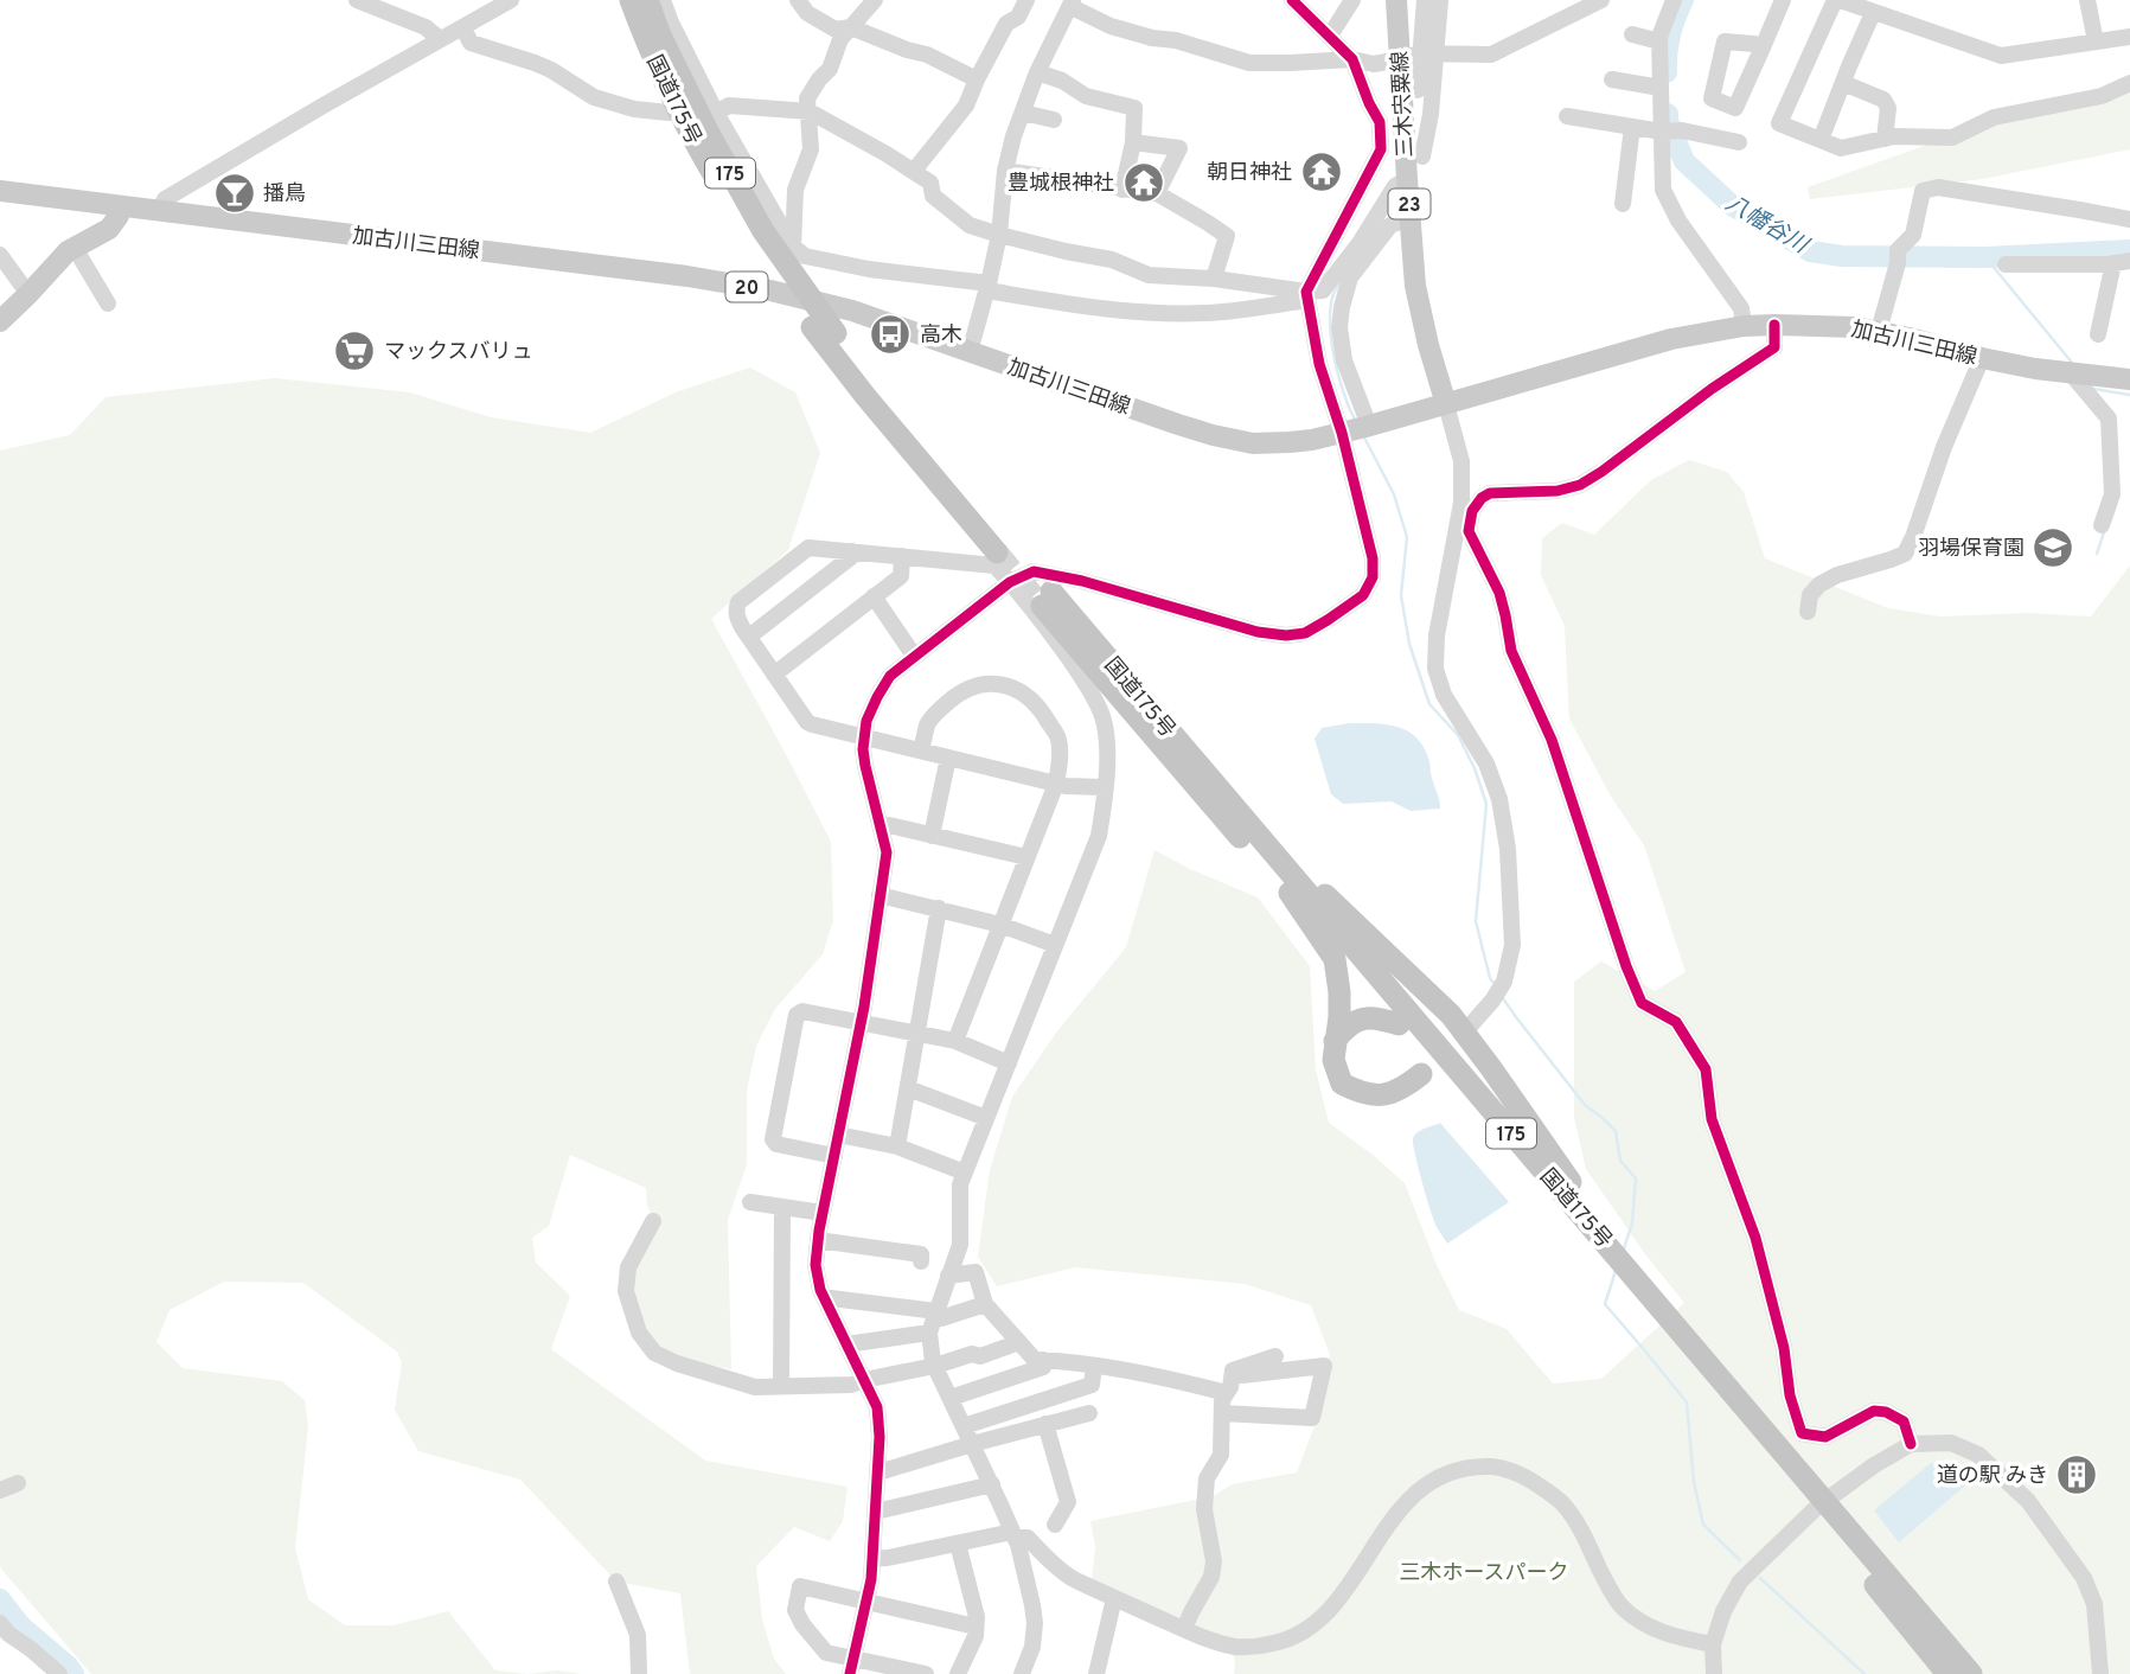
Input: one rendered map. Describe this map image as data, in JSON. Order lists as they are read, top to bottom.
{
  "streets": {
    "highway": ["国道175号", "175"],
    "main road": [
      "三木宍粟線",
      "23",
      "加古川三田線",
      "20"
    ]
  },
  "crossings": [
    ["三木宍粟線", "加古川三田線"]
  ],
  "water": ["八幡谷川"],
  "parks": ["三木ホースパーク"],
  "places": {
    "temple": ["朝日神社", "豊城根神社"],
    "bar": ["播鳥"],
    "bus stop": ["高木"],
    "supermarket": ["マックスバリュ"],
    "school or university": ["羽場保育園"],
    "building": ["道の駅 みき"]
  }
}
